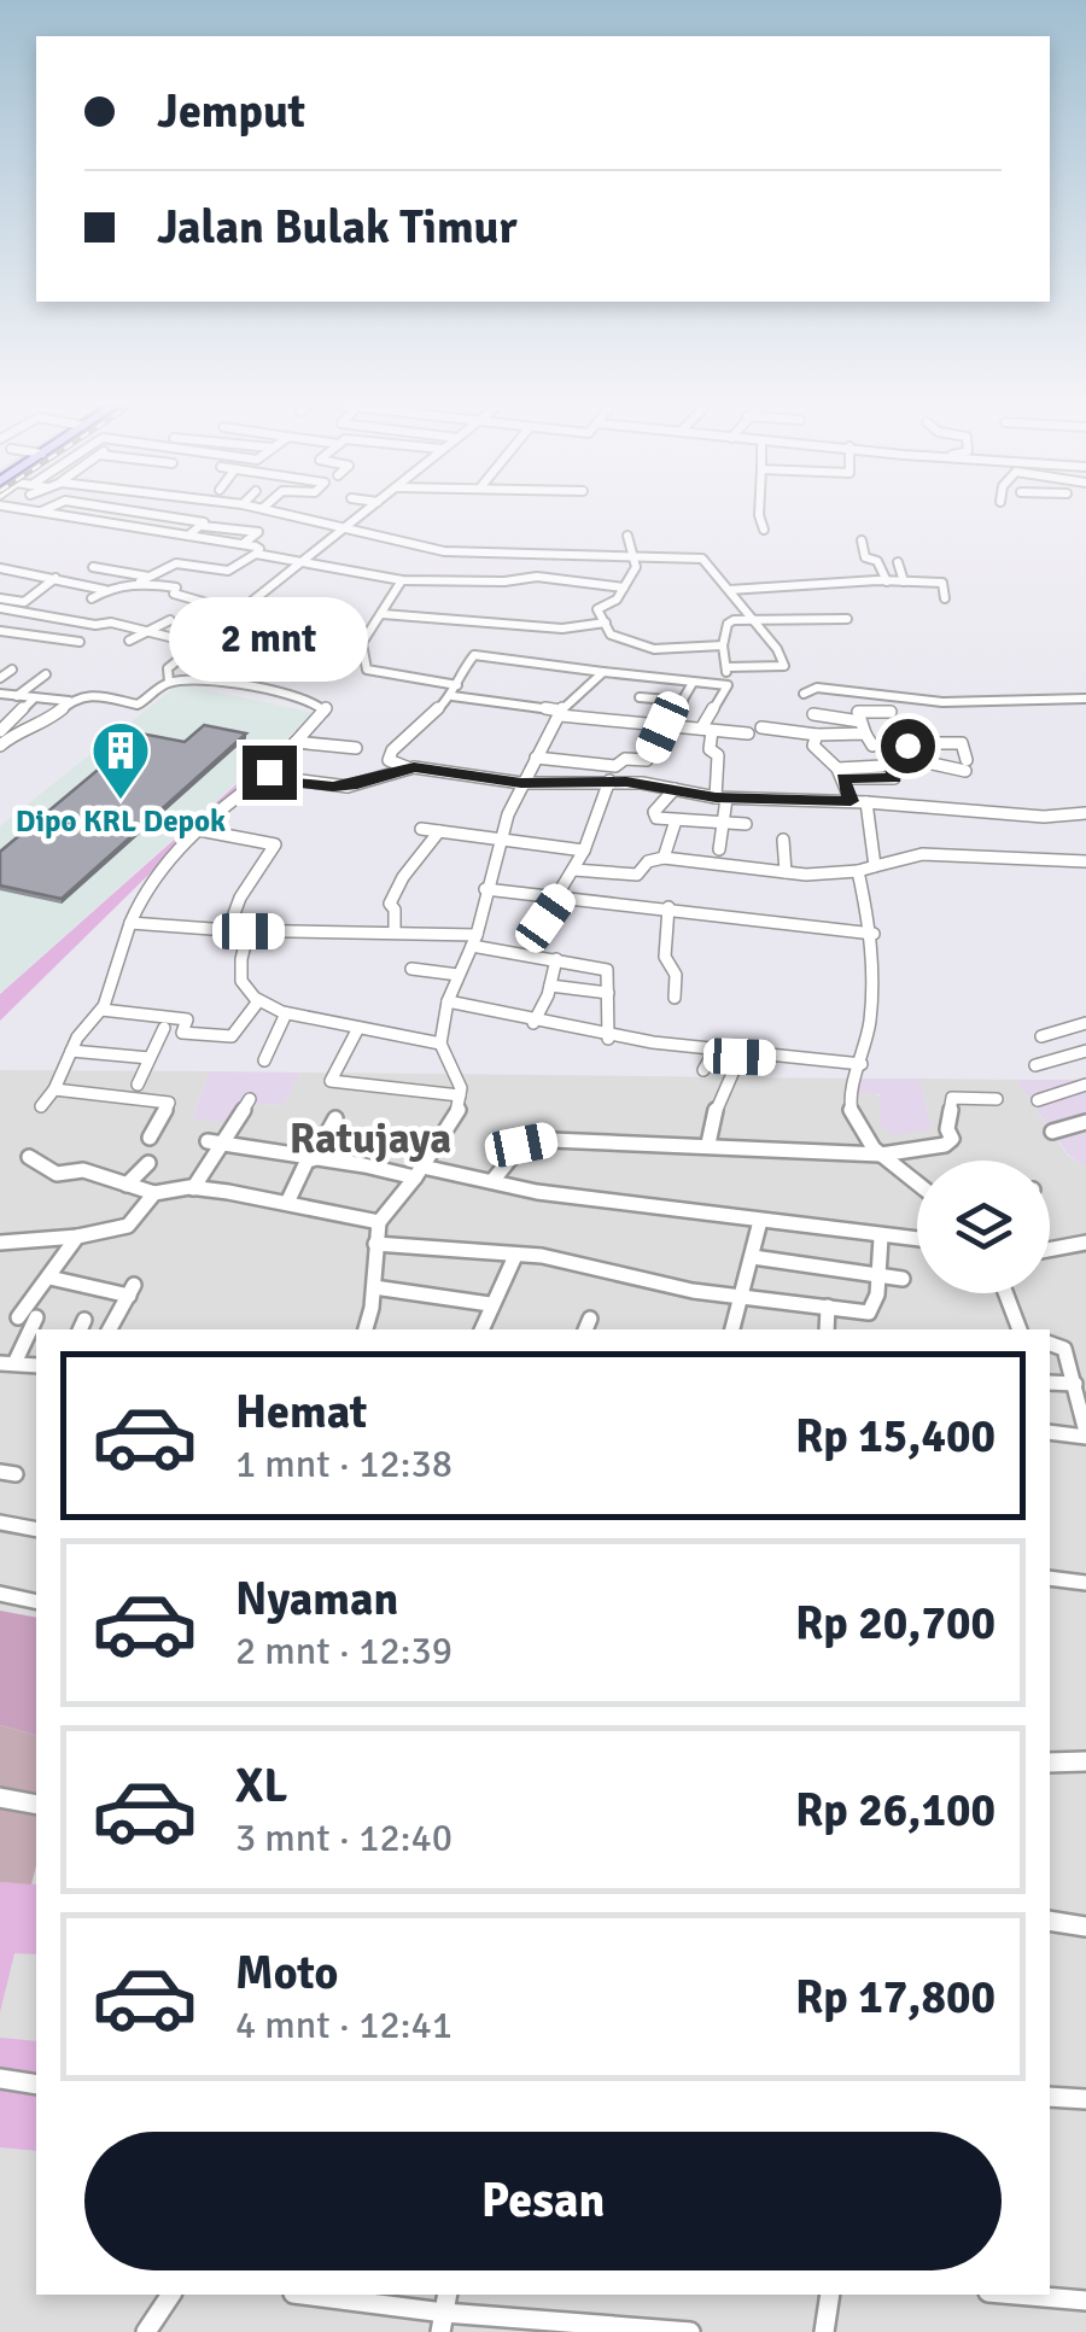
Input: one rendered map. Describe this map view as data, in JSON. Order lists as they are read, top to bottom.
{
  "districts": ["Ratujaya"],
  "places": {
    "building": ["Dipo KRL Depok"]
  },
  "page": {
    "banner": ["Jemput", "Jalan Bulak Timur"],
    "bubble": "2 mnt",
    "list": [
      {
        "name": "Hemat",
        "note": "1 mnt · 12:38",
        "value": "Rp 15,400"
      },
      {
        "name": "Nyaman",
        "note": "2 mnt · 12:39",
        "value": "Rp 20,700"
      },
      {
        "name": "XL",
        "note": "3 mnt · 12:40",
        "value": "Rp 26,100"
      },
      {
        "name": "Moto",
        "note": "4 mnt · 12:41",
        "value": "Rp 17,800"
      }
    ],
    "buttons": "Pesan"
  }
}
